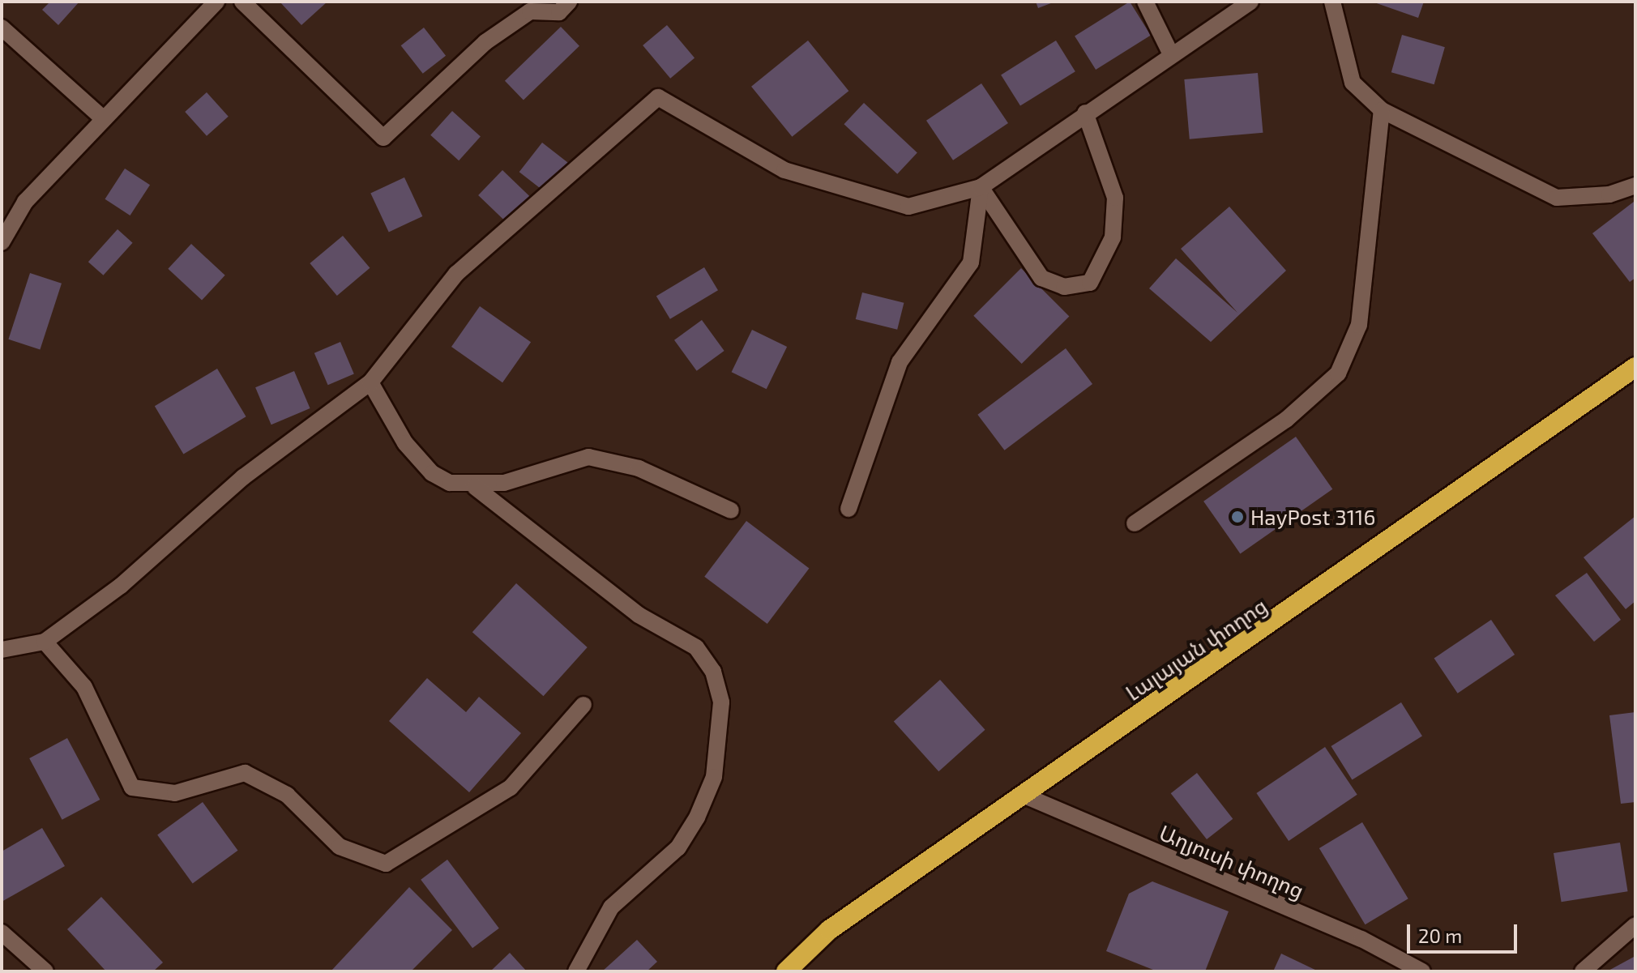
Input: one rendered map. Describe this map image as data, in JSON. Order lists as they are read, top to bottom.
{
  "streets": {
    "highway": ["Լալայան փողոց"],
    "street": ["Աղյուսի փողոց"]
  },
  "crossings": [
    ["Լալայան փողոց", "Աղյուսի փողոց"]
  ],
  "places": ["HayPost 3116"],
  "scale_bar": "20 m"
}
